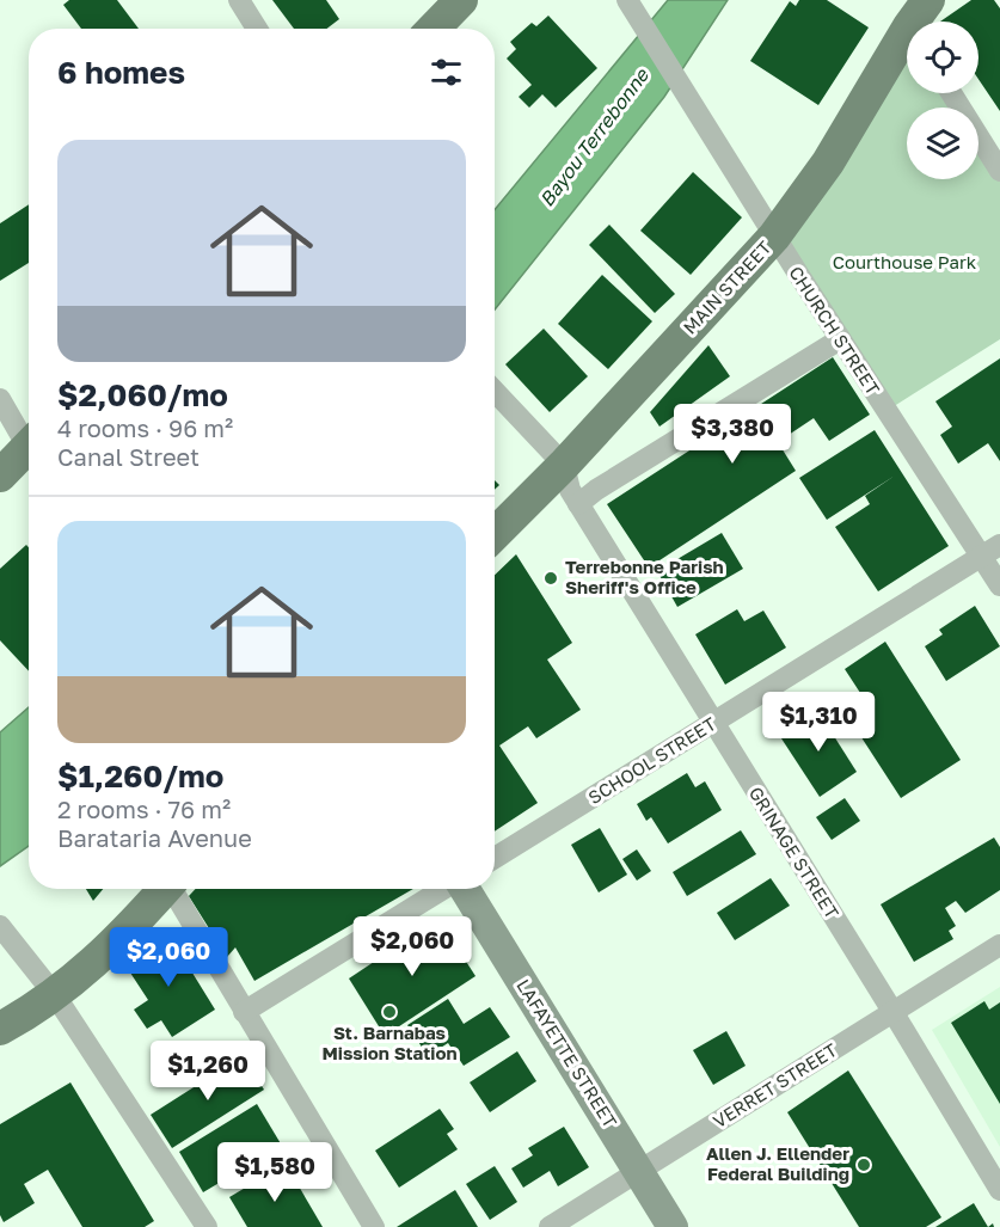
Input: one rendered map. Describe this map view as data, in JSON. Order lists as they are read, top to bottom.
{
  "streets": {
    "main road": ["MAIN STREET"],
    "street": [
      "CHURCH STREET",
      "SCHOOL STREET",
      "GRINAGE STREET",
      "LAFAYETTE STREET",
      "VERRET STREET"
    ]
  },
  "crossings": [
    ["MAIN STREET", "CHURCH STREET"],
    ["MAIN STREET", "GRINAGE STREET"],
    ["CHURCH STREET", "SCHOOL STREET"],
    ["SCHOOL STREET", "GRINAGE STREET"],
    ["GRINAGE STREET", "VERRET STREET"],
    ["LAFAYETTE STREET", "VERRET STREET"]
  ],
  "water": ["Bayou Terrebonne"],
  "parks": ["Courthouse Park"],
  "places": ["Terrebonne Parish Sheriff's Office", "St. Barnabas Mission Station", "Allen J. Ellender Federal Building"],
  "page": {
    "heading": "6 homes",
    "list": [
      {
        "name": "$2,060/mo",
        "note": "4 rooms · 96 m² · Canal Street"
      },
      {
        "name": "$1,260/mo",
        "note": "2 rooms · 76 m² · Barataria Avenue"
      }
    ],
    "price": [
      "$3,380",
      "$1,310",
      "$2,060",
      "$2,060",
      "$1,260",
      "$1,580"
    ]
  }
}
